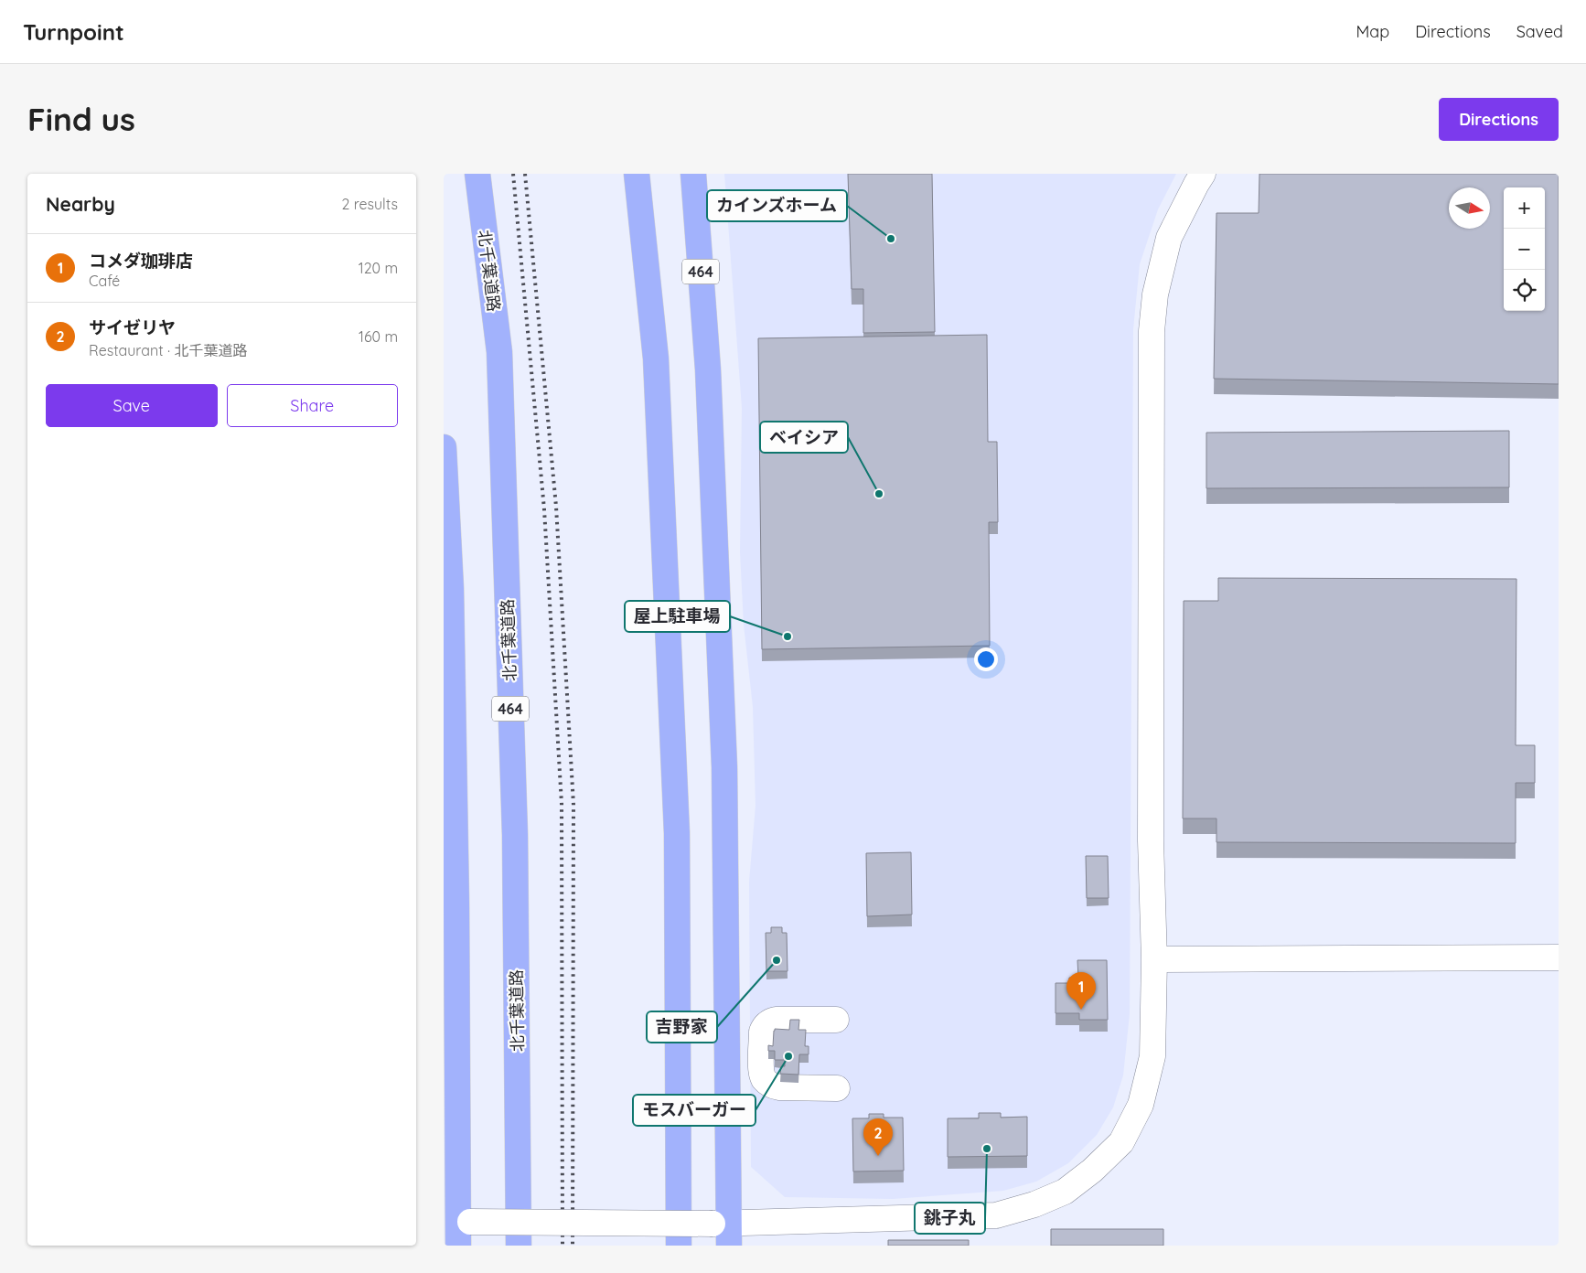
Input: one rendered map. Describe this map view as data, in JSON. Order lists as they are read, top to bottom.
{
  "streets": {
    "highway": ["北千葉道路", "464"]
  },
  "places": [
    "カインズホーム",
    "ベイシア",
    "屋上駐車場",
    "吉野家",
    "モスバーガー",
    "銚子丸"
  ],
  "north": "right",
  "page": {
    "header": "Turnpoint",
    "nav": ["Map", "Directions", "Saved"],
    "buttons": [
      "Directions",
      ["Save", "Share"]
    ],
    "title": "Find us",
    "heading": ["Nearby", "2 results"],
    "map_buttons": ["+", "−"],
    "list": [
      {
        "mark": "1",
        "name": "コメダ珈琲店",
        "note": "Café",
        "value": "120 m"
      },
      {
        "mark": "2",
        "name": "サイゼリヤ",
        "note": "Restaurant · 北千葉道路",
        "value": "160 m"
      }
    ],
    "pins": ["1", "2"]
  }
}
